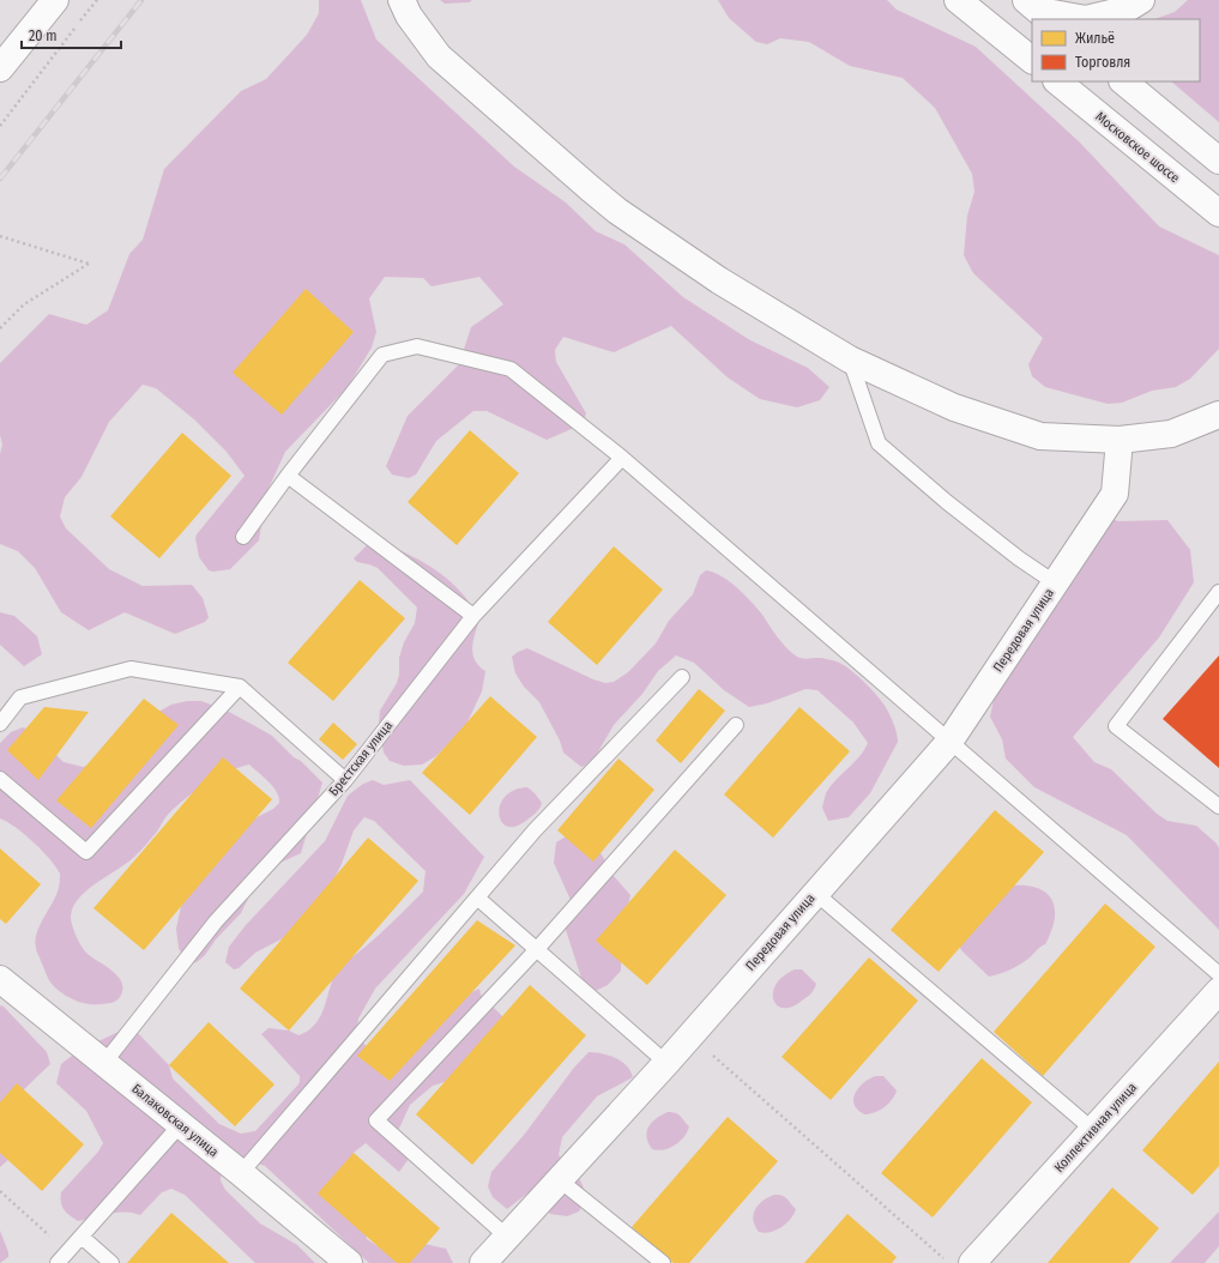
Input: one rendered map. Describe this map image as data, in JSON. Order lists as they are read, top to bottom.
{
  "streets": {
    "street": [
      "Московское шоссе",
      "Передовая улица",
      "Балаковская улица",
      "Коллективная улица"
    ],
    "lane": ["Брестская улица"]
  },
  "crossings": [
    ["Брестская улица", "Балаковская улица"]
  ],
  "legend": ["Жильё", "Торговля"],
  "scale_bar": "20 m"
}
